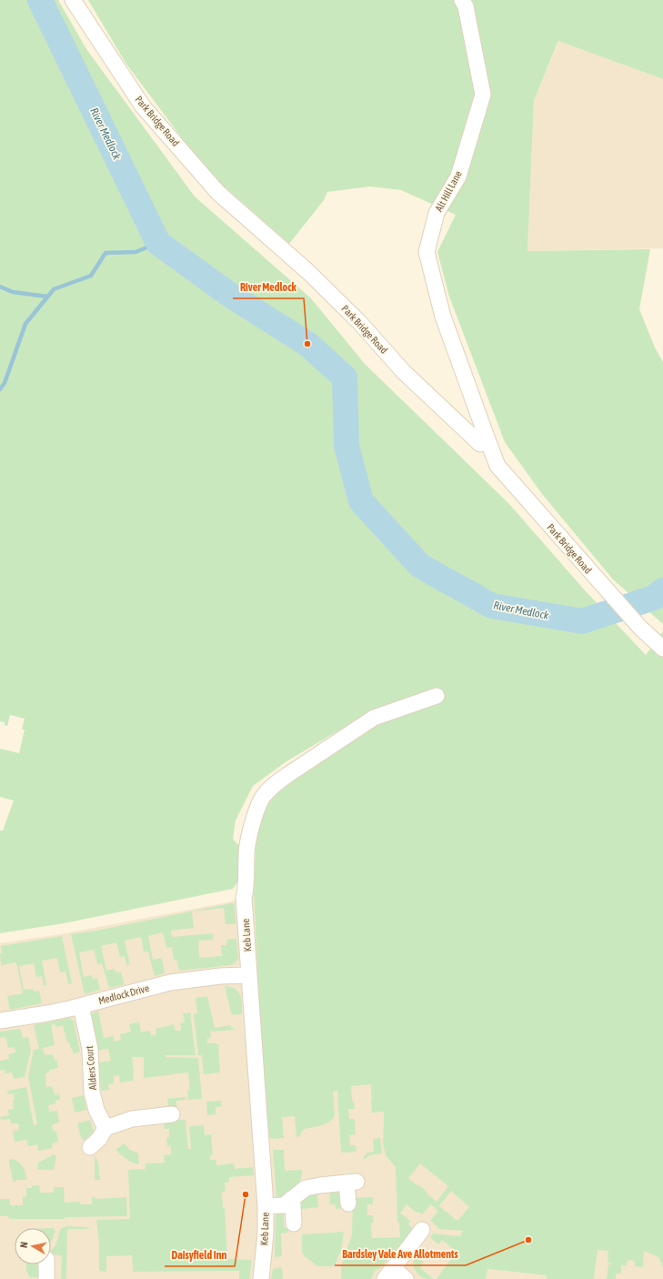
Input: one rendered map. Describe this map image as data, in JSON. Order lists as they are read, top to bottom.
{
  "streets": {
    "street": [
      "Park Bridge Road",
      "Alt Hill Lane",
      "Keb Lane",
      "Medlock Drive",
      "Alders Court"
    ]
  },
  "crossings": [
    ["Park Bridge Road", "Alt Hill Lane"],
    ["Keb Lane", "Medlock Drive"],
    ["Medlock Drive", "Alders Court"]
  ],
  "water": ["River Medlock"],
  "places": ["River Medlock", "Daisyfield Inn", "Bardsley Vale Ave Allotments"],
  "north": "left"
}
